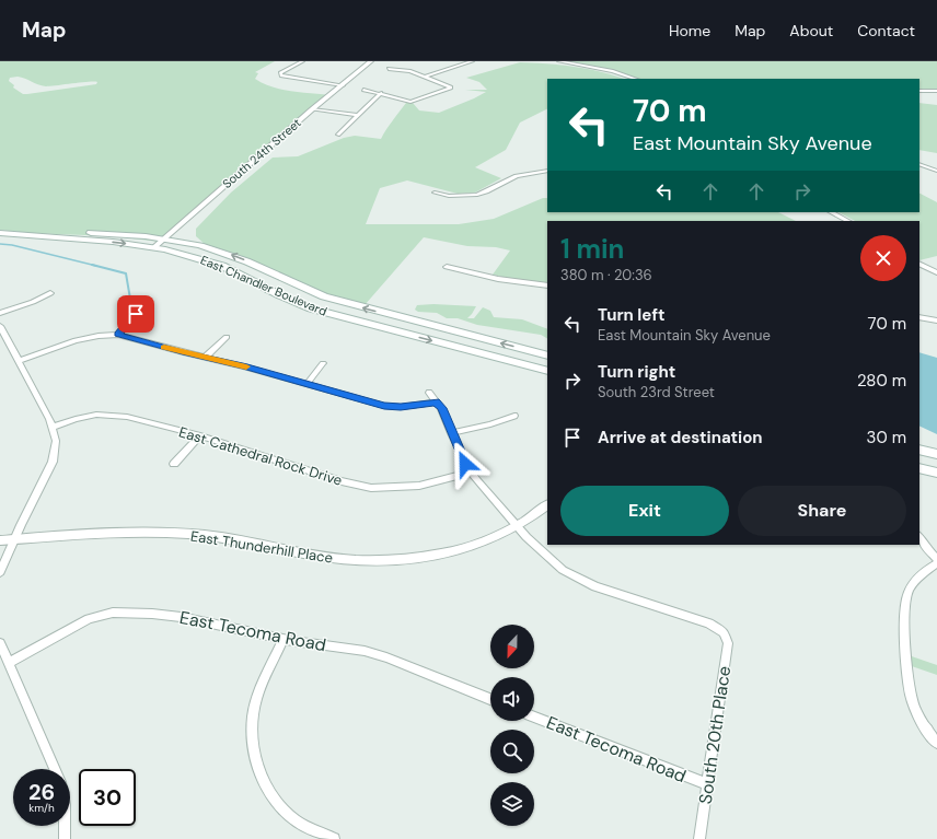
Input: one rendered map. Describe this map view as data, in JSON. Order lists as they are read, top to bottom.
{
  "streets": {
    "main road": ["East Chandler Boulevard"],
    "street": [
      "South 24th Street",
      "East Cathedral Rock Drive",
      "East Thunderhill Place",
      "East Tecoma Road",
      "South 20th Place"
    ]
  },
  "crossings": [
    ["South 24th Street", "East Chandler Boulevard"],
    ["East Thunderhill Place", "South 20th Place"],
    ["East Tecoma Road", "South 20th Place"]
  ],
  "north": "bottom",
  "page": {
    "header": "Map",
    "nav": [
      "Home",
      "Map",
      "About",
      "Contact"
    ],
    "turn": ["70 m", "East Mountain Sky Avenue"],
    "heading": ["1 min", "380 m · 20:36"],
    "list": [
      {
        "name": "Turn left",
        "note": "East Mountain Sky Avenue",
        "value": "70 m"
      },
      {
        "name": "Turn right",
        "note": "South 23rd Street",
        "value": "280 m"
      },
      {
        "name": "Arrive at destination",
        "value": "30 m"
      }
    ],
    "buttons": ["Exit", "Share"],
    "speed": "26 km/h",
    "limit": "30"
  }
}
